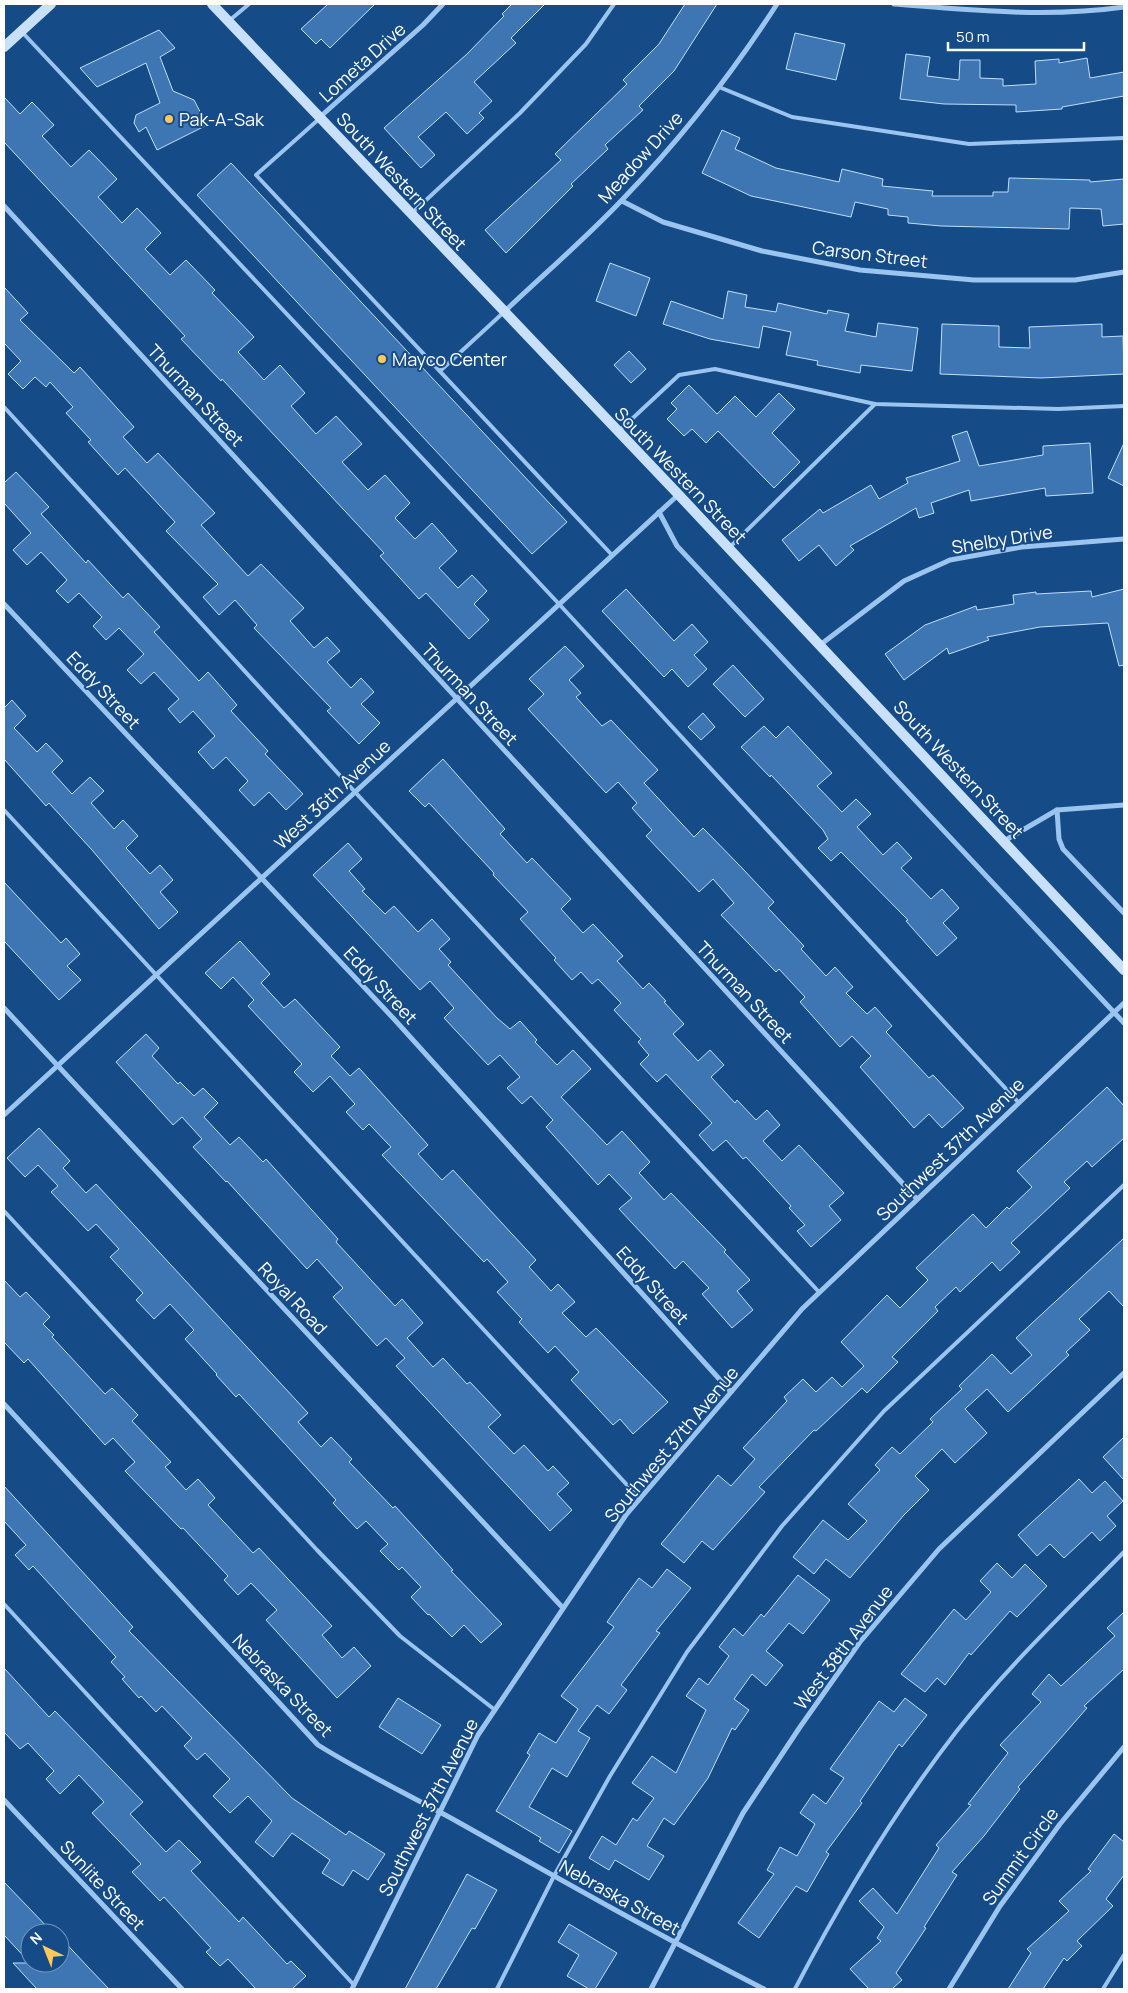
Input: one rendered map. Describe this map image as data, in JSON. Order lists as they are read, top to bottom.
{
  "streets": {
    "main road": ["South Western Street"],
    "street": [
      "Lometa Drive",
      "Meadow Drive",
      "Carson Street",
      "Thurman Street",
      "Shelby Drive",
      "Eddy Street",
      "West 36th Avenue",
      "Southwest 37th Avenue",
      "Royal Road",
      "West 38th Avenue",
      "Nebraska Street",
      "Summit Circle",
      "Sunlite Street"
    ]
  },
  "crossings": [
    ["Lometa Drive", "South Western Street"],
    ["Meadow Drive", "South Western Street"],
    ["Meadow Drive", "Carson Street"],
    ["South Western Street", "Shelby Drive"],
    ["South Western Street", "West 36th Avenue"],
    ["Thurman Street", "West 36th Avenue"],
    ["Thurman Street", "Southwest 37th Avenue"],
    ["Eddy Street", "West 36th Avenue"],
    ["Eddy Street", "Southwest 37th Avenue"],
    ["West 36th Avenue", "Royal Road"],
    ["Southwest 37th Avenue", "Royal Road"],
    ["Southwest 37th Avenue", "Nebraska Street"],
    ["West 38th Avenue", "Nebraska Street"]
  ],
  "places": ["Pak-A-Sak", "Mayco Center"],
  "scale_bar": "50 m",
  "north": "top left"
}
